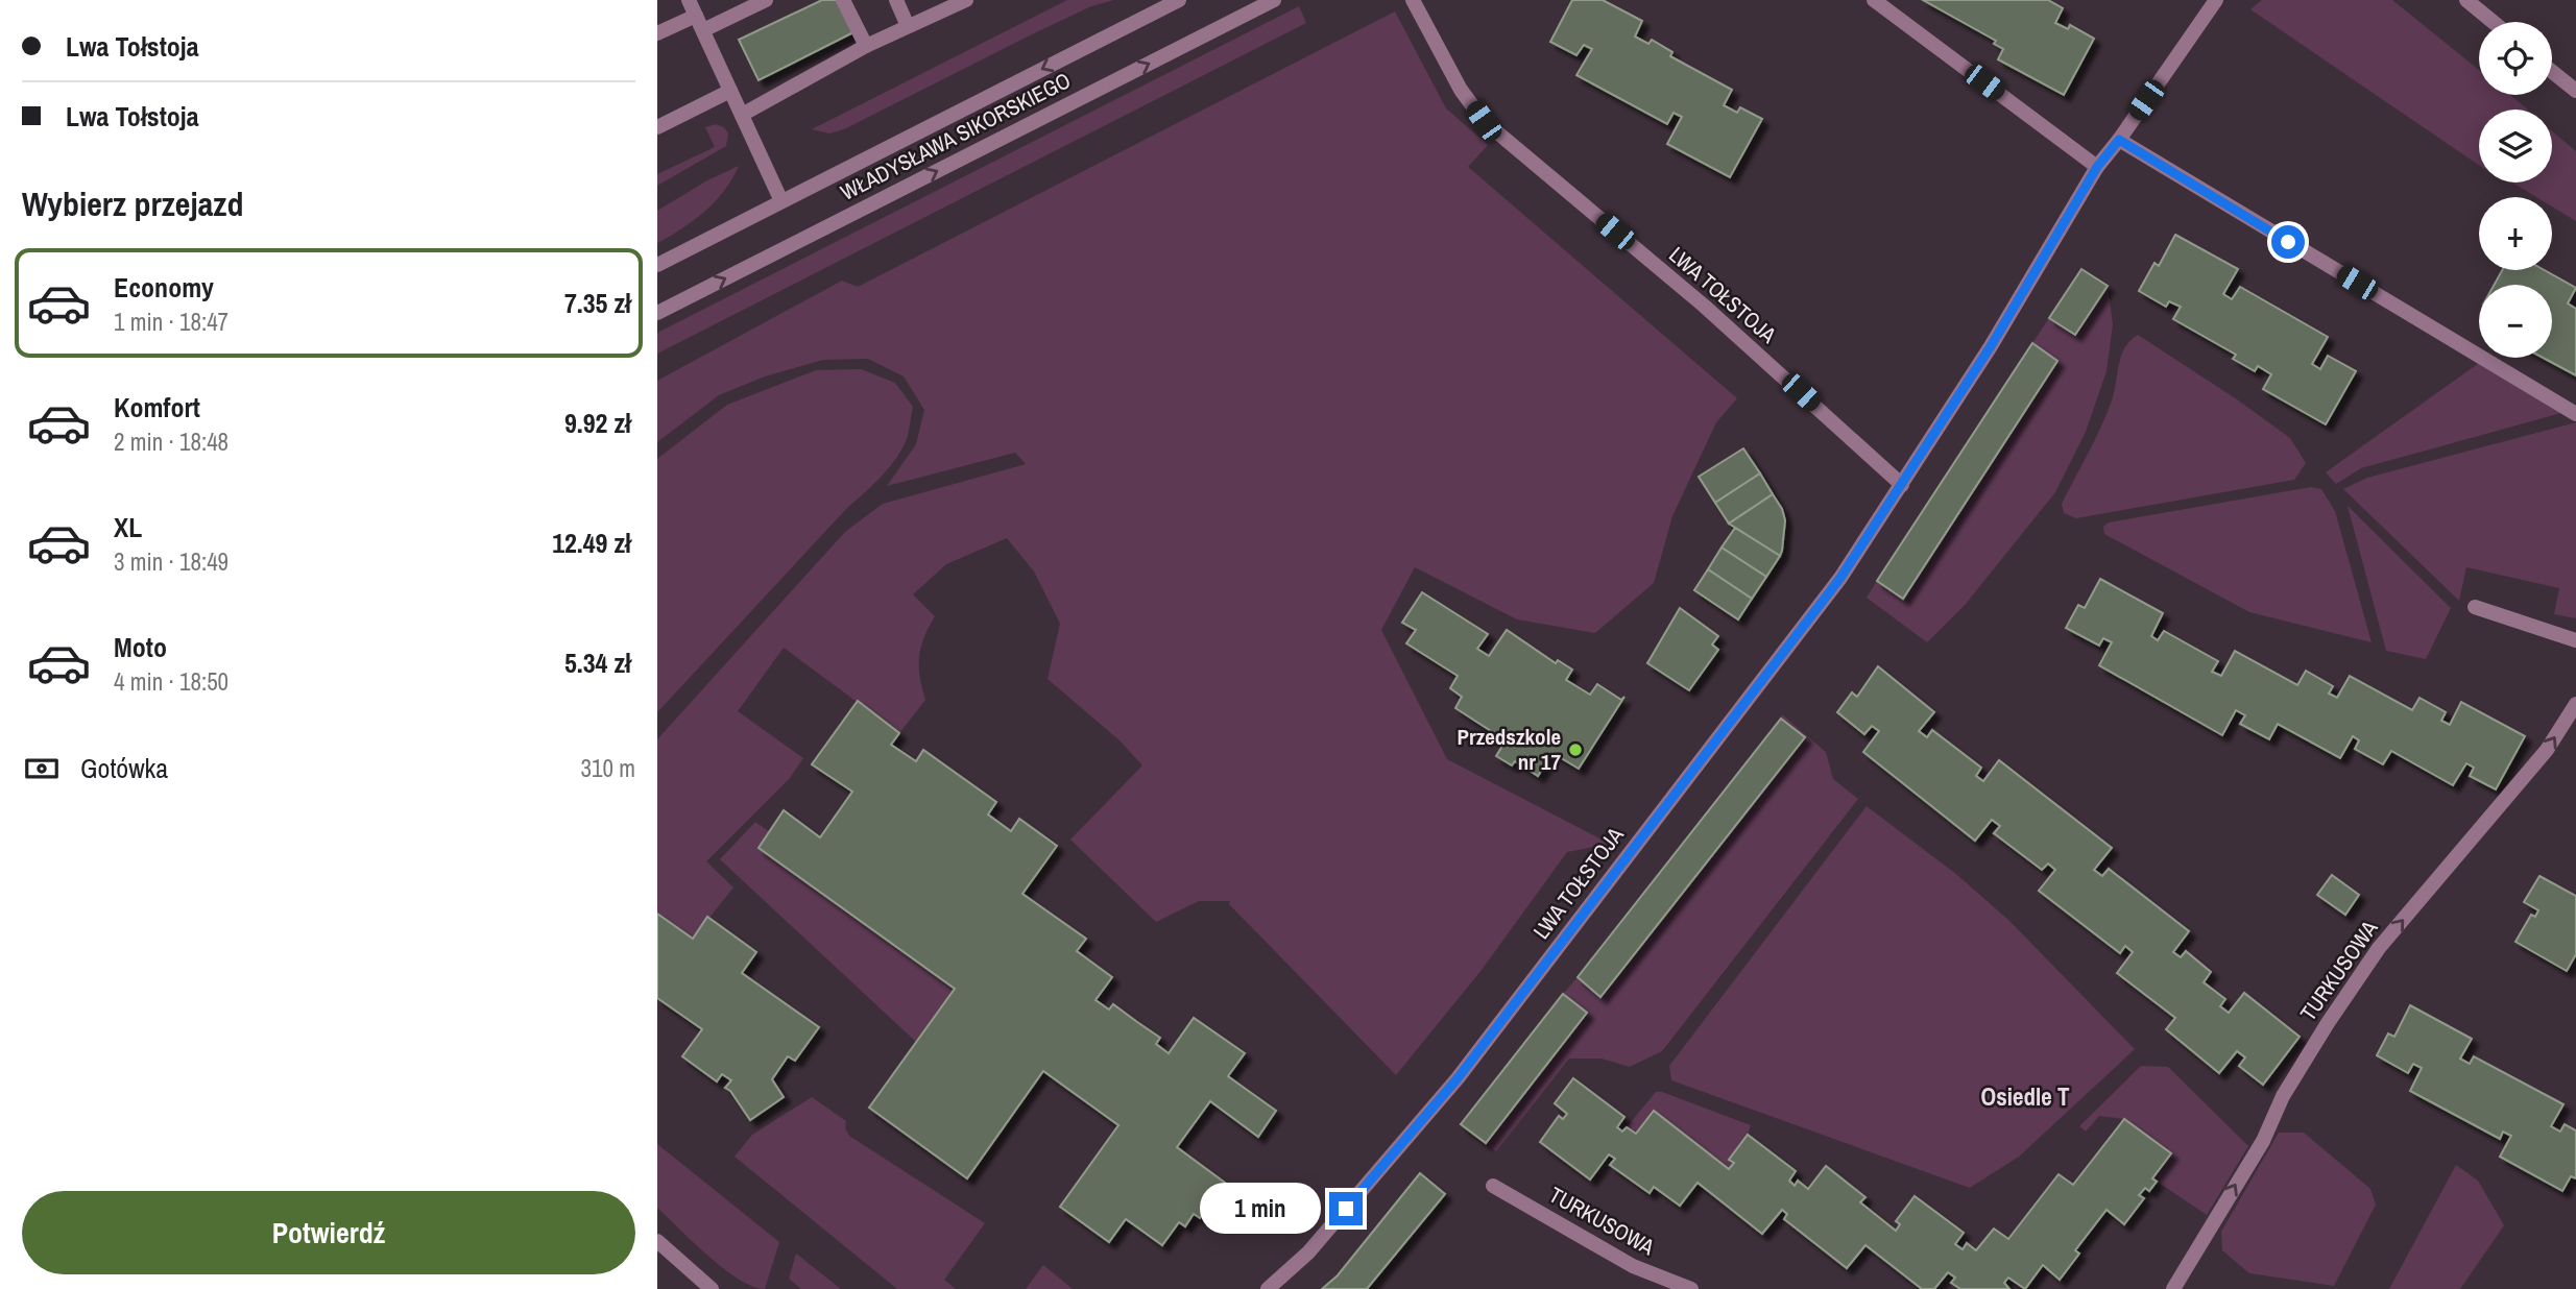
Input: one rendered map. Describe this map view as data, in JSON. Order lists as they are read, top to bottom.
{
  "streets": {
    "street": ["WŁADYSŁAWA SIKORSKIEGO", "LWA TOŁSTOJA", "TURKUSOWA"]
  },
  "one_way": ["TURKUSOWA"],
  "districts": ["Osiedle T"],
  "places": ["Przedszkole nr 17"],
  "page": {
    "banner": ["Lwa Tołstoja", "Lwa Tołstoja"],
    "map_buttons": ["+", "−"],
    "heading": "Wybierz przejazd",
    "list": [
      {
        "name": "Economy",
        "note": "1 min · 18:47",
        "value": "7.35 zł"
      },
      {
        "name": "Komfort",
        "note": "2 min · 18:48",
        "value": "9.92 zł"
      },
      {
        "name": "XL",
        "note": "3 min · 18:49",
        "value": "12.49 zł"
      },
      {
        "name": "Moto",
        "note": "4 min · 18:50",
        "value": "5.34 zł"
      }
    ],
    "pay": ["Gotówka", "310 m"],
    "buttons": "Potwierdź",
    "bubble": "1 min"
  }
}
